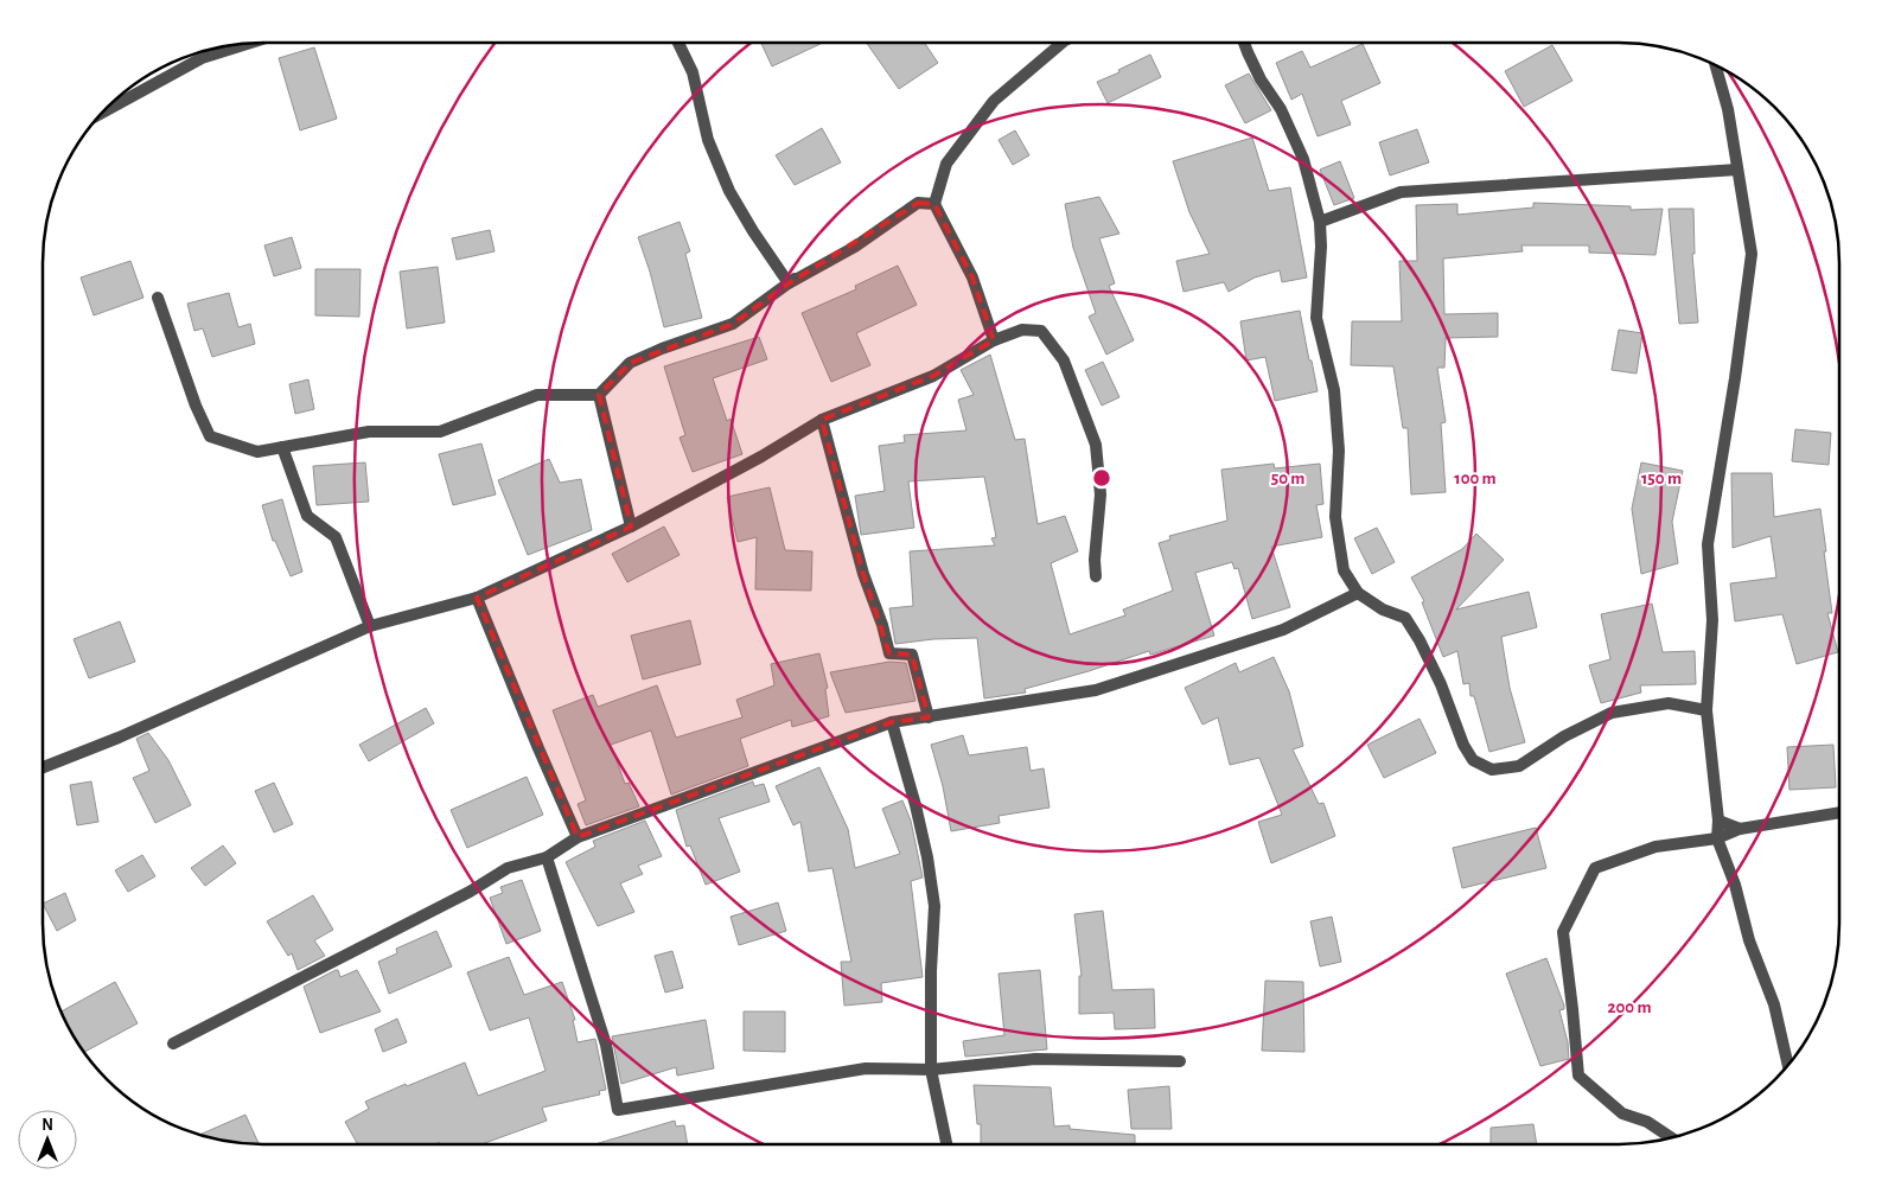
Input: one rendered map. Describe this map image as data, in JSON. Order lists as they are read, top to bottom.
{
  "north": "top",
  "rings": [
    "50 m",
    "100 m",
    "150 m",
    "200 m"
  ]
}
